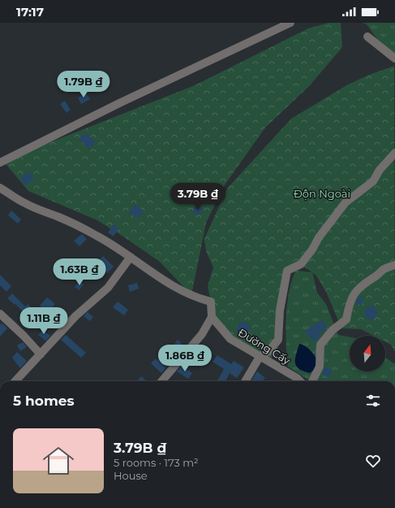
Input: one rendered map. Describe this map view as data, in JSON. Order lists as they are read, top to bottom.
{
  "streets": {
    "street": ["Đường Cấy"]
  },
  "parks": ["Độn Ngoài"],
  "north": "top",
  "page": {
    "status": "17:17",
    "price": [
      "1.79B ₫",
      "3.79B ₫",
      "1.63B ₫",
      "1.11B ₫",
      "1.86B ₫"
    ],
    "heading": "5 homes",
    "list": [
      {
        "name": "3.79B ₫",
        "note": "5 rooms · 173 m² · House"
      }
    ]
  }
}
